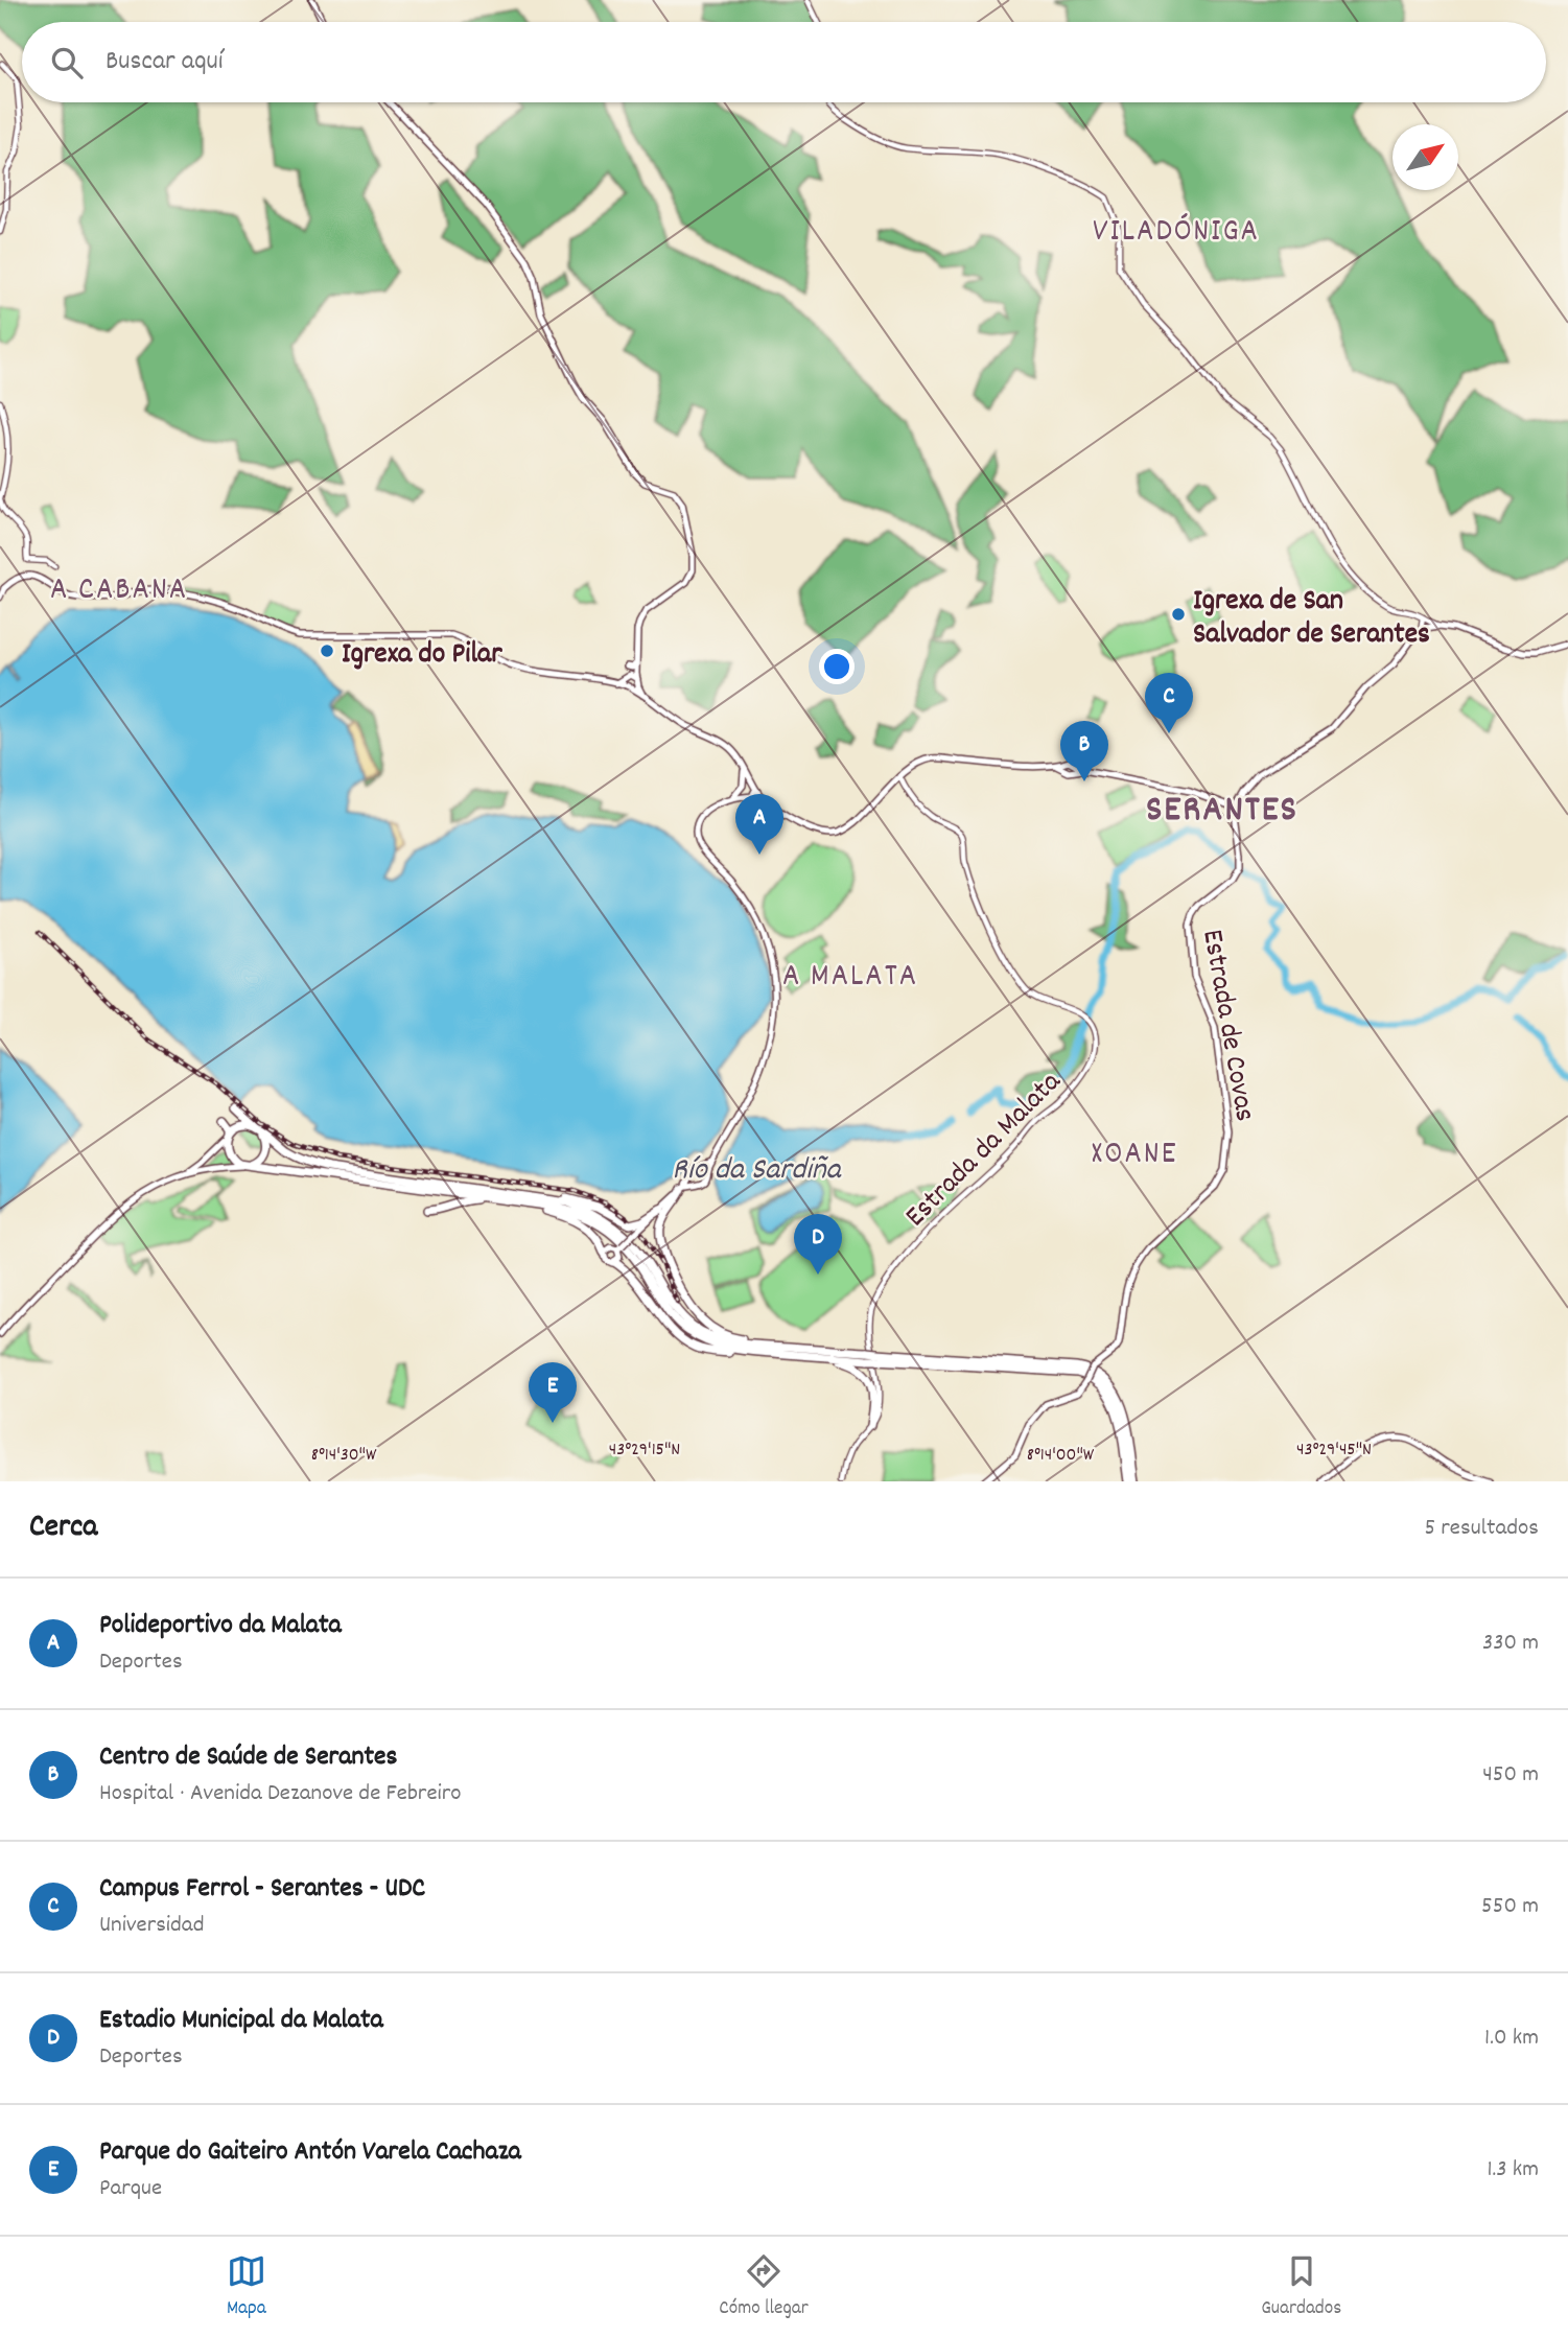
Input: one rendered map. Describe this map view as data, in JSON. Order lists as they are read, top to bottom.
{
  "streets": {
    "main road": ["Estrada de Covas"],
    "street": ["Estrada da Malata"]
  },
  "districts": [
    "VILADÓNIGA",
    "A CABANA",
    "SERANTES",
    "A MALATA",
    "XOANE"
  ],
  "water": ["Río da Sardiña"],
  "places": ["Igrexa de San Salvador de Serantes", "Igrexa do Pilar"],
  "north": "top right",
  "page": {
    "search": "Buscar aquí",
    "pins": [
      "C",
      "B",
      "A",
      "D",
      "E"
    ],
    "heading": ["Cerca", "5 resultados"],
    "list": [
      {
        "mark": "A",
        "name": "Polideportivo da Malata",
        "note": "Deportes",
        "value": "330 m"
      },
      {
        "mark": "B",
        "name": "Centro de Saúde de Serantes",
        "note": "Hospital · Avenida Dezanove de Febreiro",
        "value": "450 m"
      },
      {
        "mark": "C",
        "name": "Campus Ferrol - Serantes - UDC",
        "note": "Universidad",
        "value": "550 m"
      },
      {
        "mark": "D",
        "name": "Estadio Municipal da Malata",
        "note": "Deportes",
        "value": "1.0 km"
      },
      {
        "mark": "E",
        "name": "Parque do Gaiteiro Antón Varela Cachaza",
        "note": "Parque",
        "value": "1.3 km"
      }
    ],
    "nav": ["Mapa", "Cómo llegar", "Guardados"]
  },
  "coordinates": [
    "43°29'15\"N",
    "43°29'45\"N",
    "8°14'30\"W",
    "8°14'00\"W"
  ]
}
